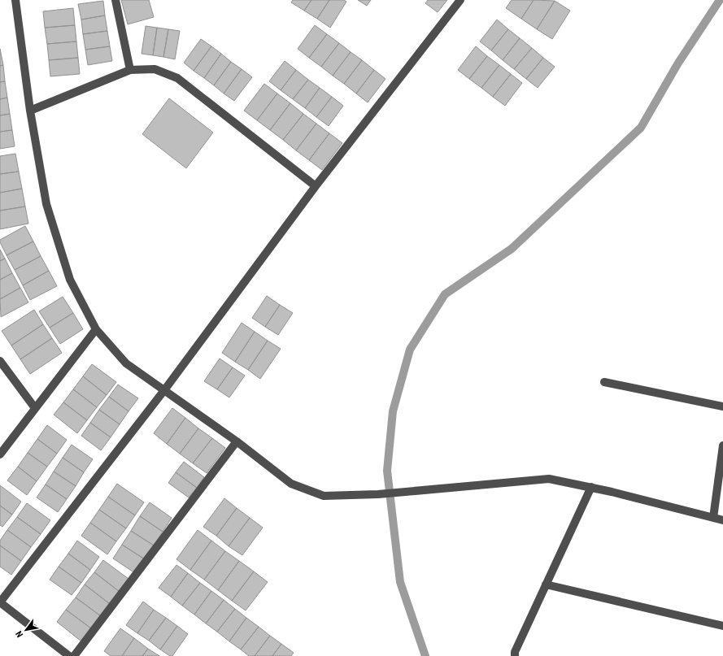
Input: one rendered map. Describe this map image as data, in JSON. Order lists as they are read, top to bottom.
{
  "north": "bottom left"
}
